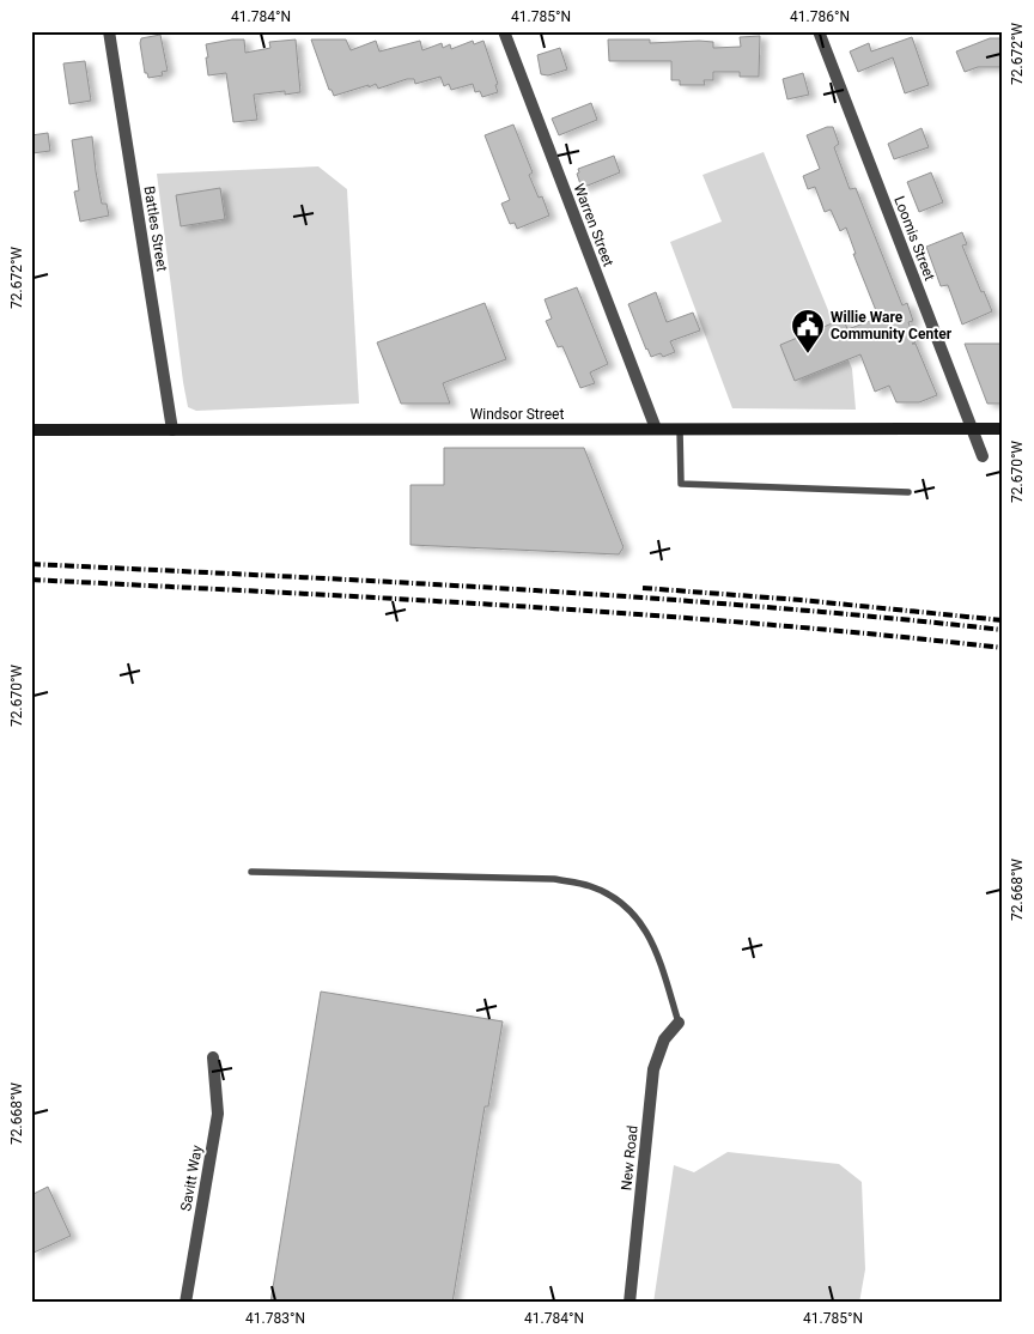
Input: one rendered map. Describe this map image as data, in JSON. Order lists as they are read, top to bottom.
{
  "streets": {
    "main road": ["Windsor Street"],
    "street": [
      "Warren Street",
      "Battles Street",
      "Loomis Street",
      "New Road",
      "Savitt Way"
    ]
  },
  "crossings": [
    ["Warren Street", "Windsor Street"],
    ["Battles Street", "Windsor Street"],
    ["Loomis Street", "Windsor Street"]
  ],
  "places": {
    "public building": ["Willie Ware Community Center"]
  },
  "coordinates": [
    "41.784°N",
    "41.785°N",
    "41.786°N",
    "72.672°W",
    "72.670°W",
    "72.668°W",
    "41.783°N"
  ]
}
